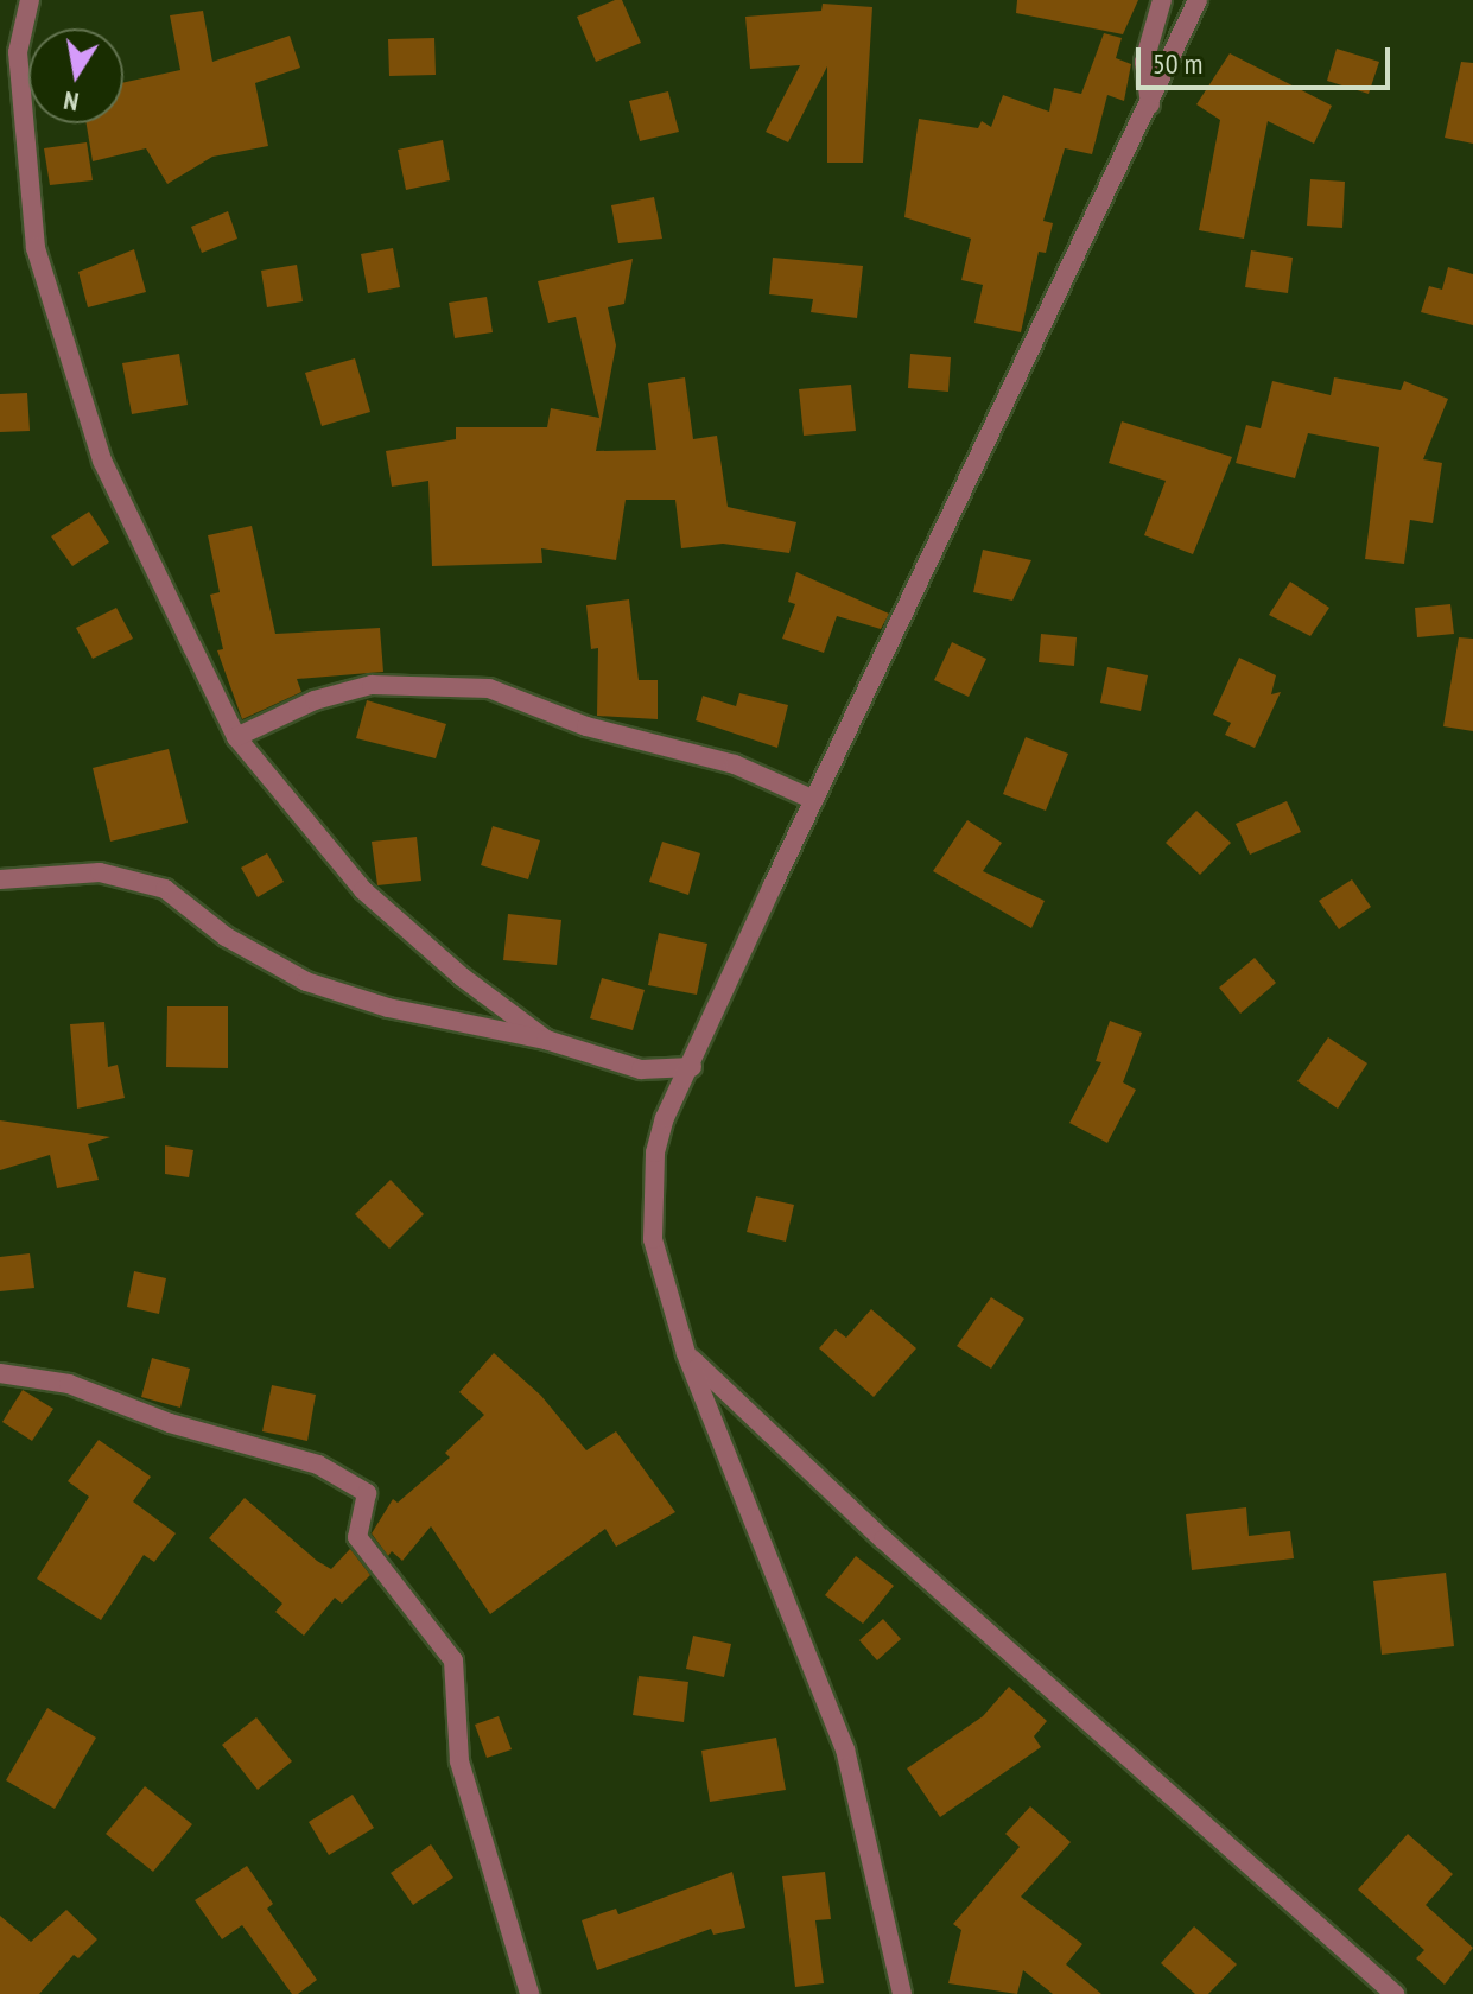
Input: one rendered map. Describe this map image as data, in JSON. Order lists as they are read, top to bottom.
{
  "scale_bar": "50 m",
  "north": "bottom"
}
